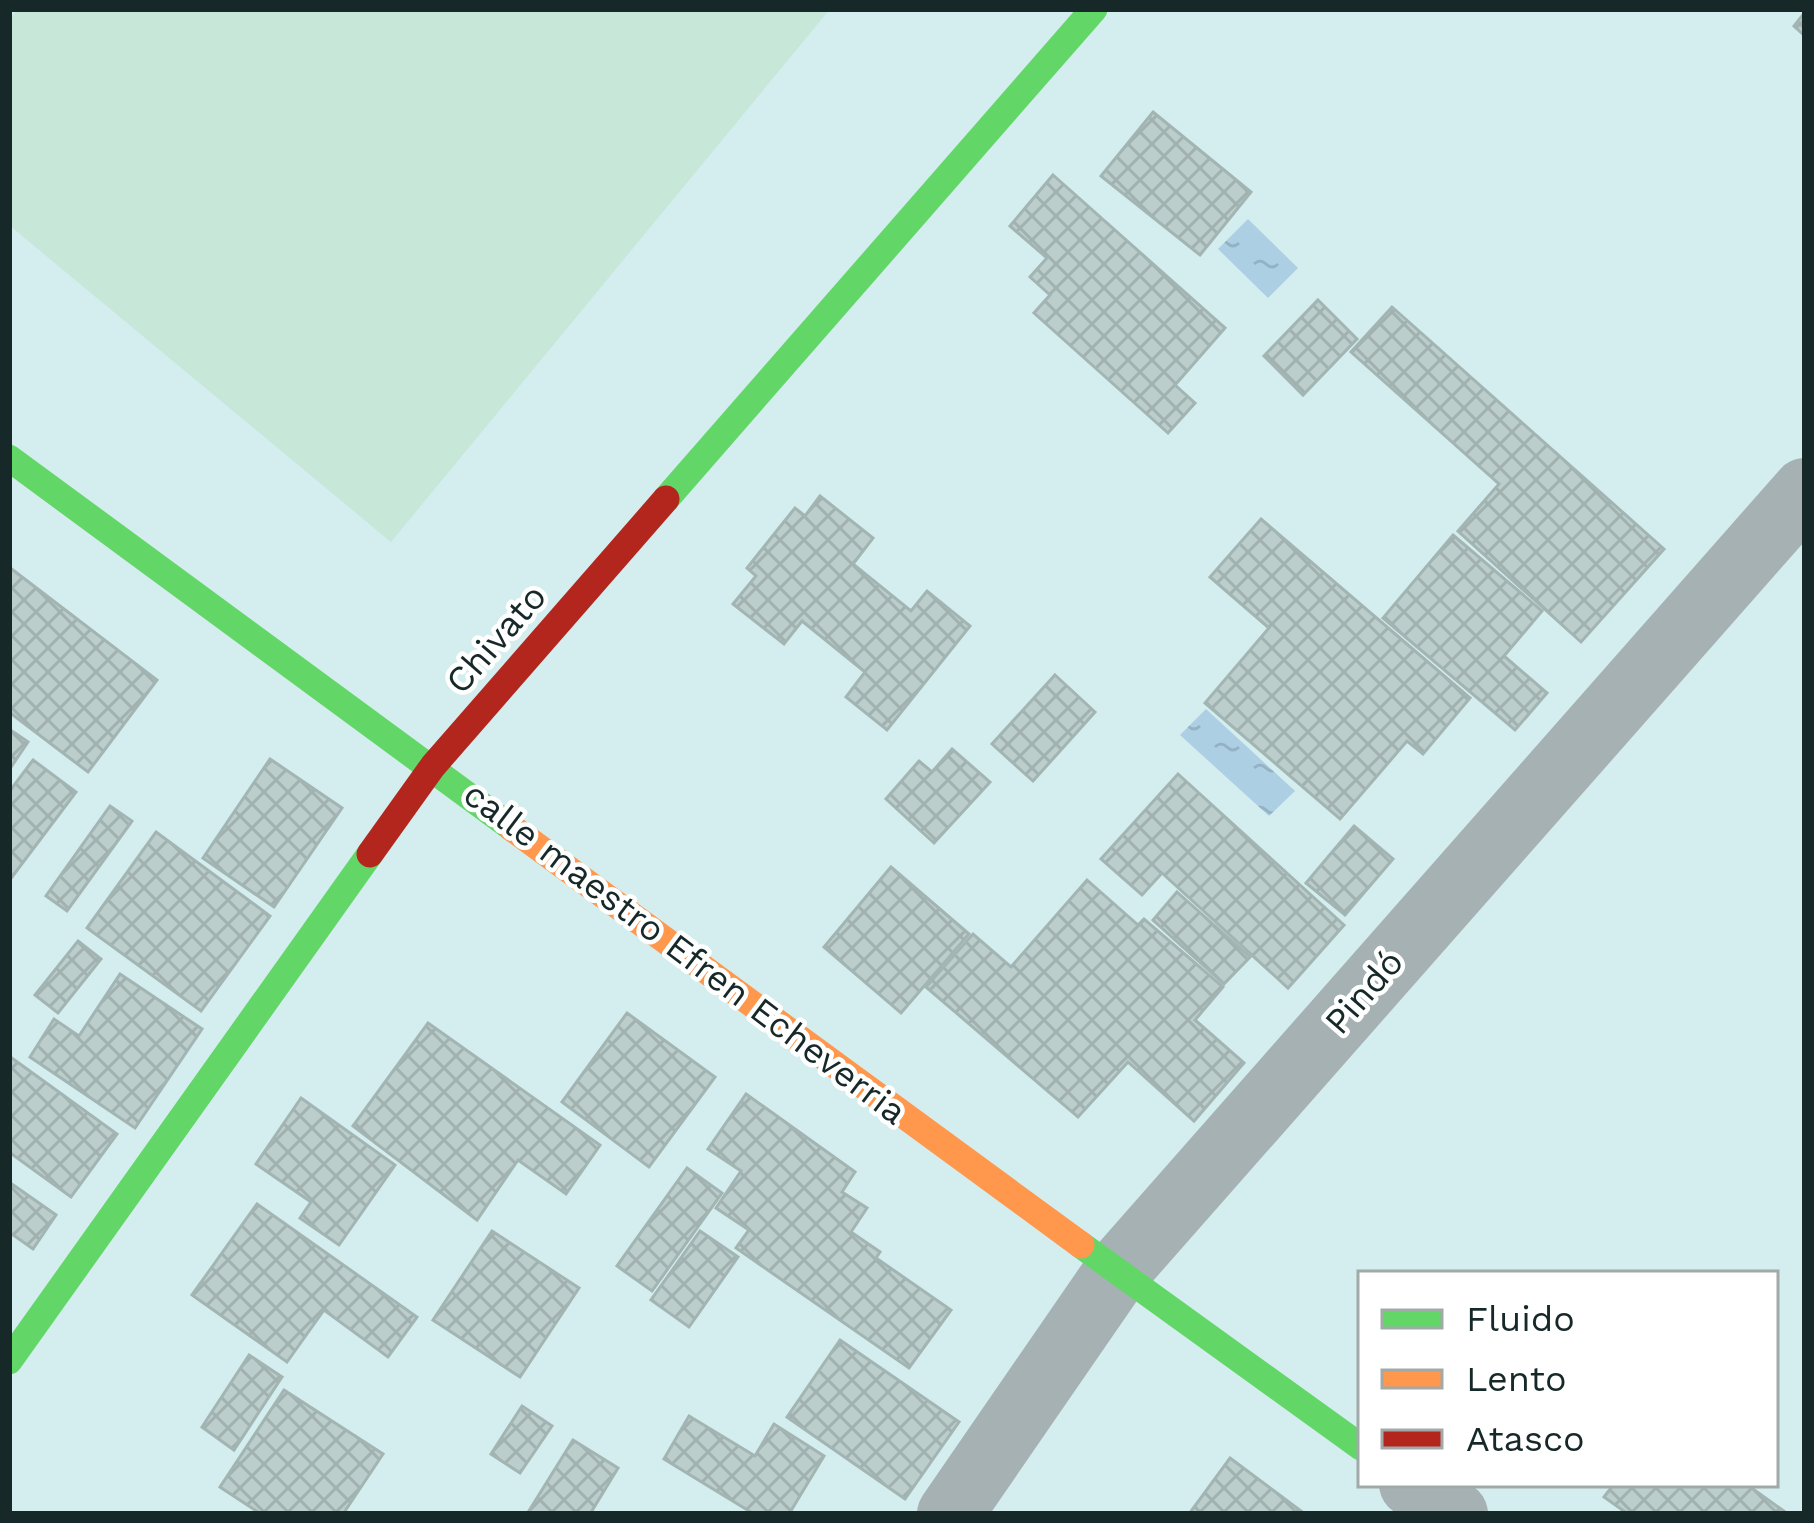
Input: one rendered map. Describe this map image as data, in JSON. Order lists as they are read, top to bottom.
{
  "streets": {
    "street": ["Chivato", "calle maestro Efren Echeverria", "Pindó"]
  },
  "crossings": [
    ["Chivato", "calle maestro Efren Echeverria"],
    ["calle maestro Efren Echeverria", "Pindó"]
  ],
  "legend": ["Fluido", "Lento", "Atasco"]
}
